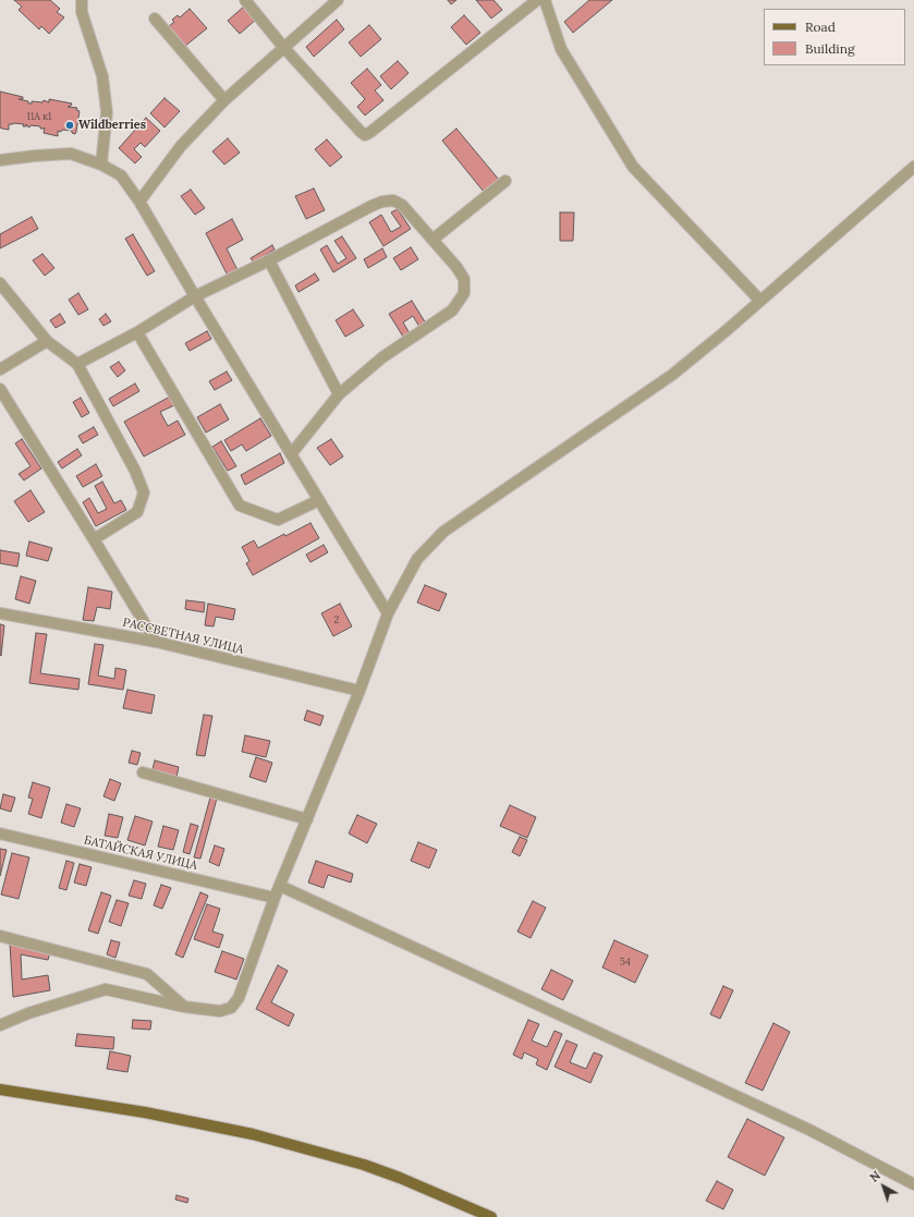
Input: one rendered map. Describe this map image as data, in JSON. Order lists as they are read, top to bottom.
{
  "streets": {
    "street": ["РАССВЕТНАЯ УЛИЦА", "БАТАЙСКАЯ УЛИЦА"]
  },
  "places": ["Wildberries"],
  "house_numbers": ["11А к1", "2", "54"],
  "legend": ["Road", "Building"],
  "north": "top left"
}
